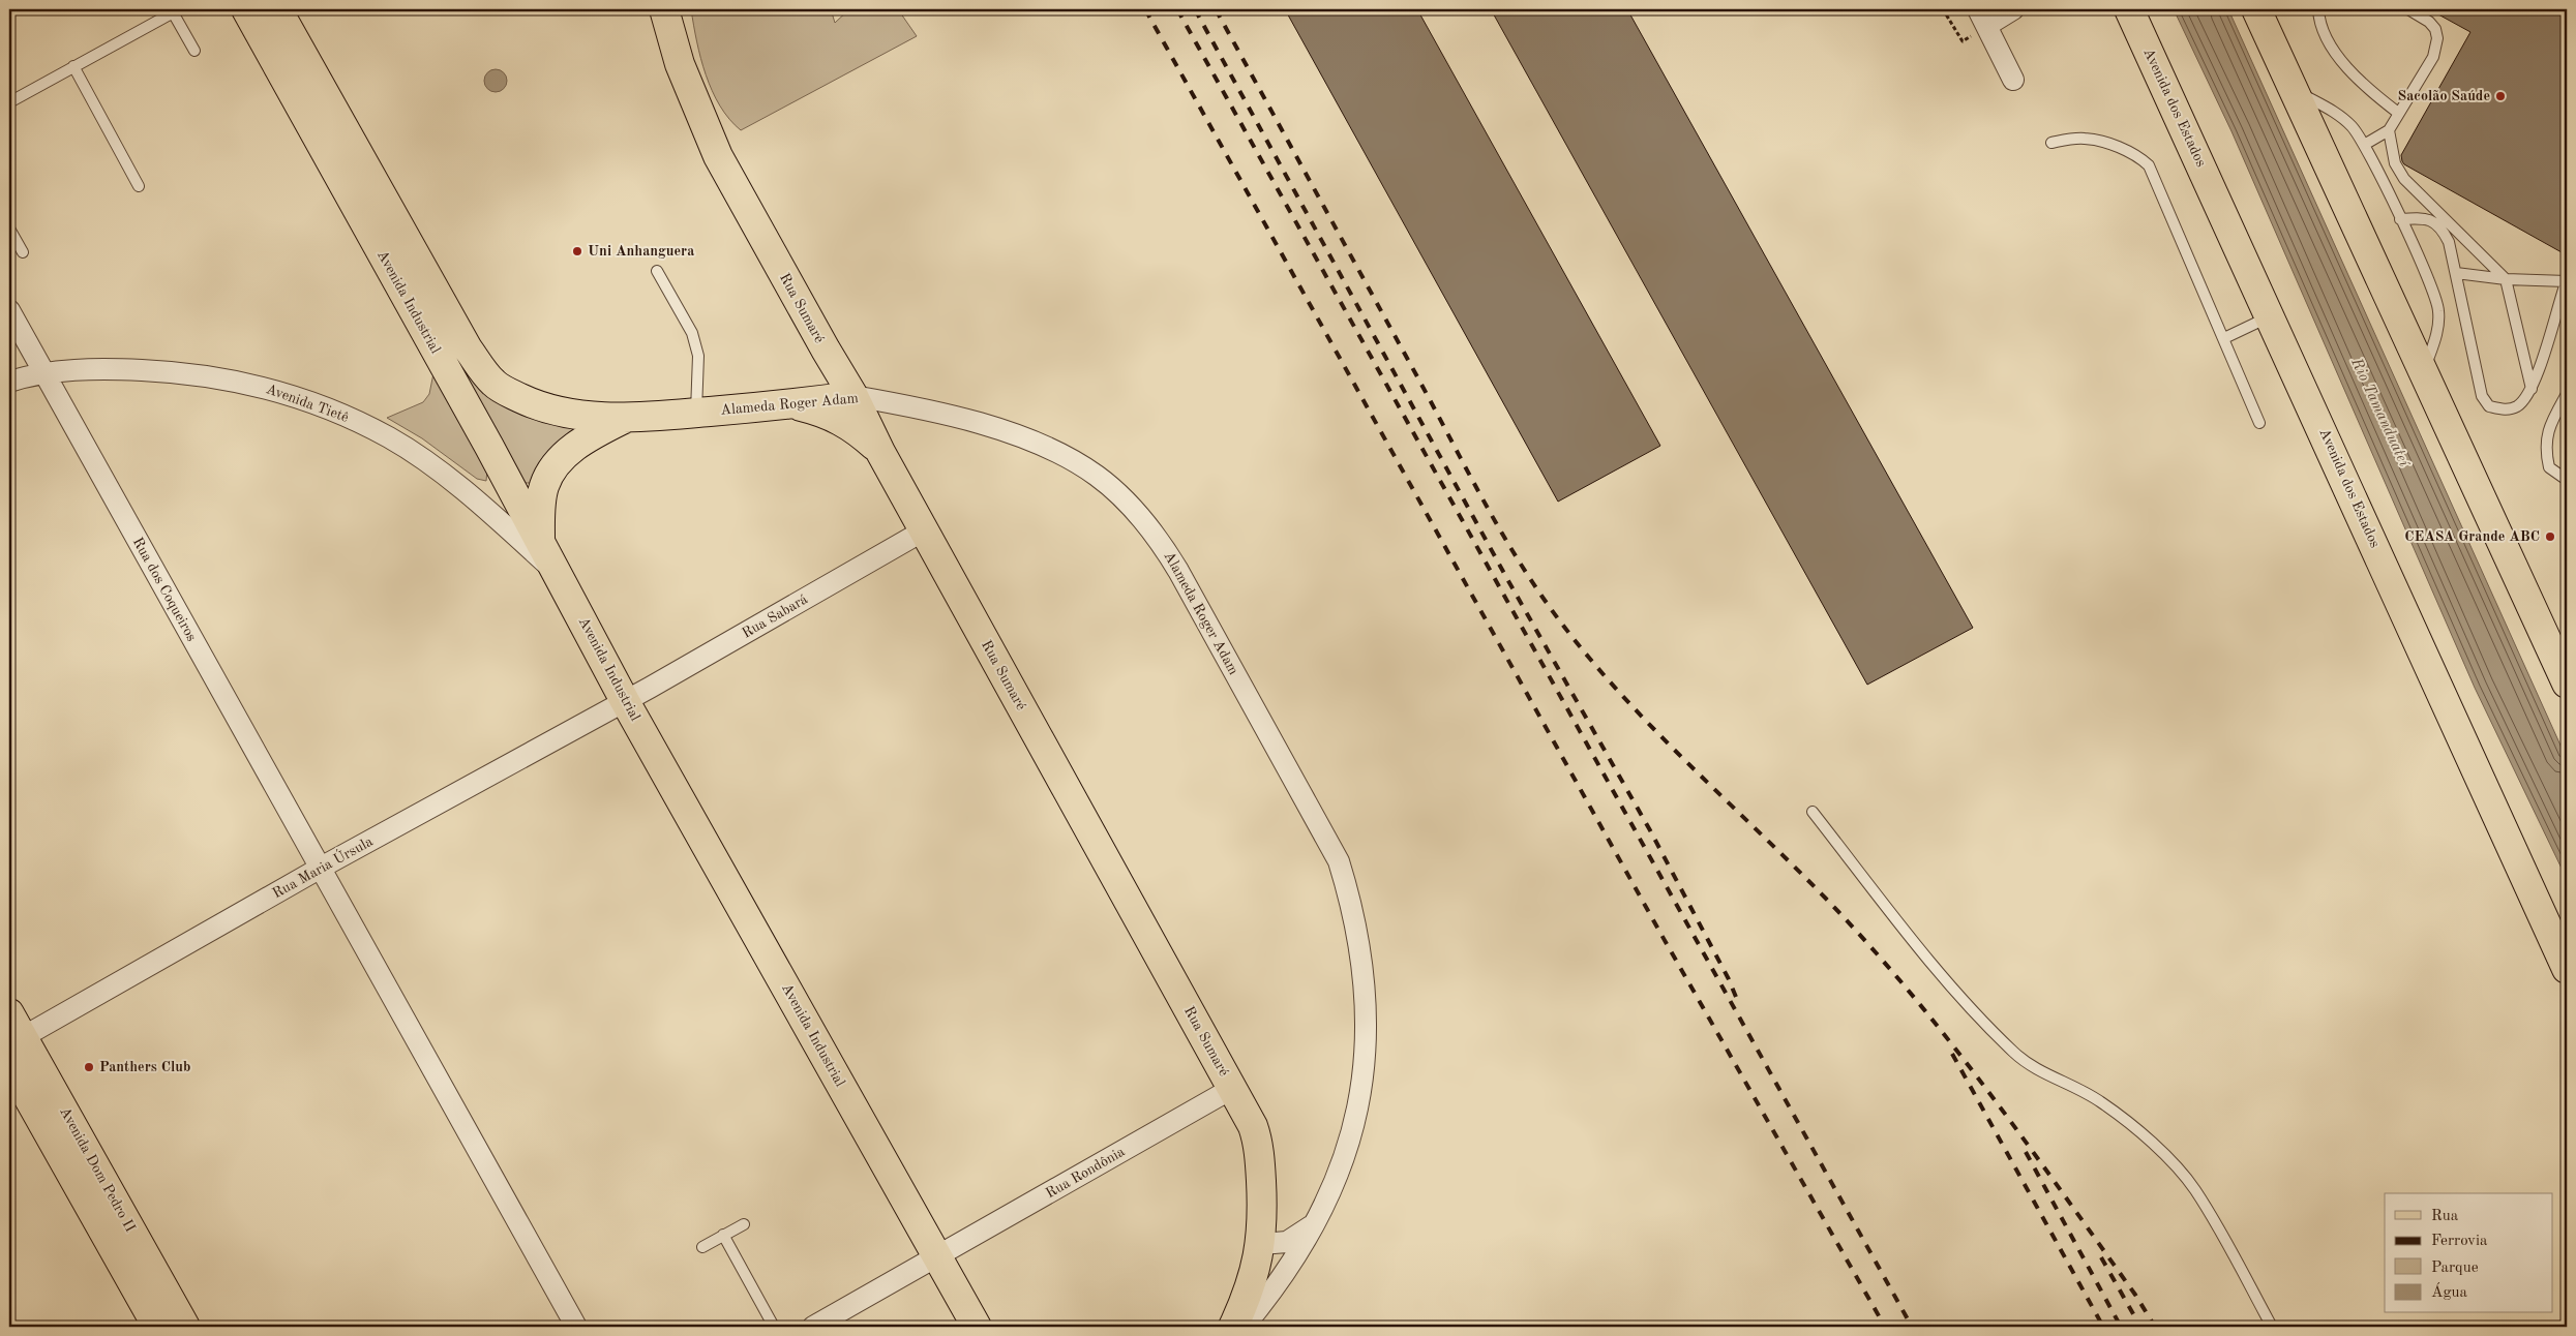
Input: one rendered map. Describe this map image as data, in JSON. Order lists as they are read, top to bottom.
{
  "streets": {
    "main road": [
      "Avenida dos Estados",
      "Avenida Industrial",
      "Rua Sumaré",
      "Alameda Roger Adam",
      "Avenida Dom Pedro II"
    ],
    "street": [
      "Avenida Tietê",
      "Rua dos Coqueiros",
      "Rua Sabará",
      "Rua Maria Úrsula",
      "Rua Rondônia"
    ]
  },
  "crossings": [
    ["Avenida Industrial", "Avenida Tietê"],
    ["Avenida Industrial", "Alameda Roger Adam"],
    ["Avenida Industrial", "Rua Sabará"],
    ["Avenida Industrial", "Rua Maria Úrsula"],
    ["Avenida Industrial", "Rua Rondônia"],
    ["Rua Sumaré", "Alameda Roger Adam"],
    ["Rua Sumaré", "Rua Sabará"],
    ["Rua Sumaré", "Rua Rondônia"],
    ["Avenida Tietê", "Rua dos Coqueiros"],
    ["Rua dos Coqueiros", "Rua Maria Úrsula"],
    ["Rua Sabará", "Rua Maria Úrsula"],
    ["Rua Maria Úrsula", "Avenida Dom Pedro II"]
  ],
  "water": ["Rio Tamanduateí"],
  "places": [
    "Sacolão Saúde",
    "Uni Anhanguera",
    "CEASA Grande ABC",
    "Panthers Club"
  ],
  "legend": [
    "Rua",
    "Ferrovia",
    "Parque",
    "Água"
  ]
}
